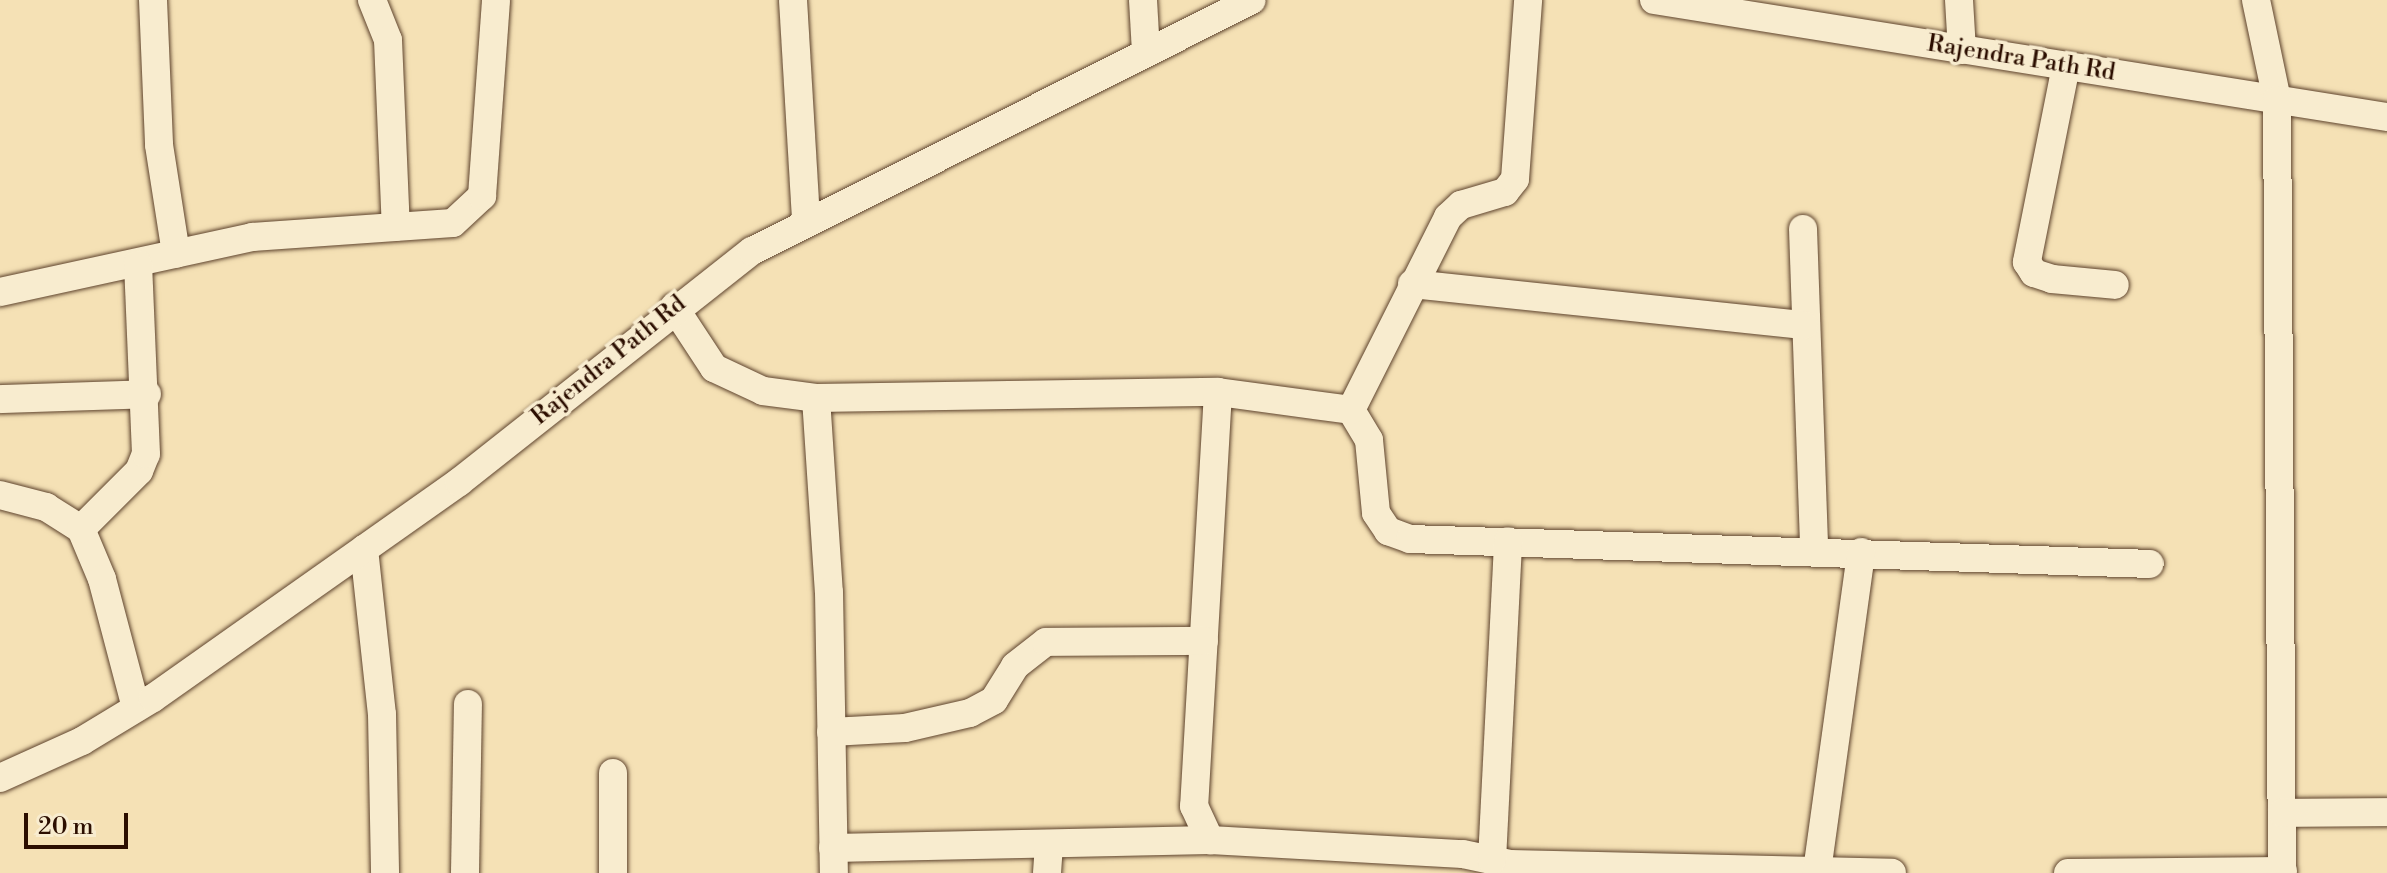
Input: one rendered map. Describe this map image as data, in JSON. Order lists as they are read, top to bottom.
{
  "streets": {
    "street": ["Rajendra Path Rd"]
  },
  "scale_bar": "20 m"
}
